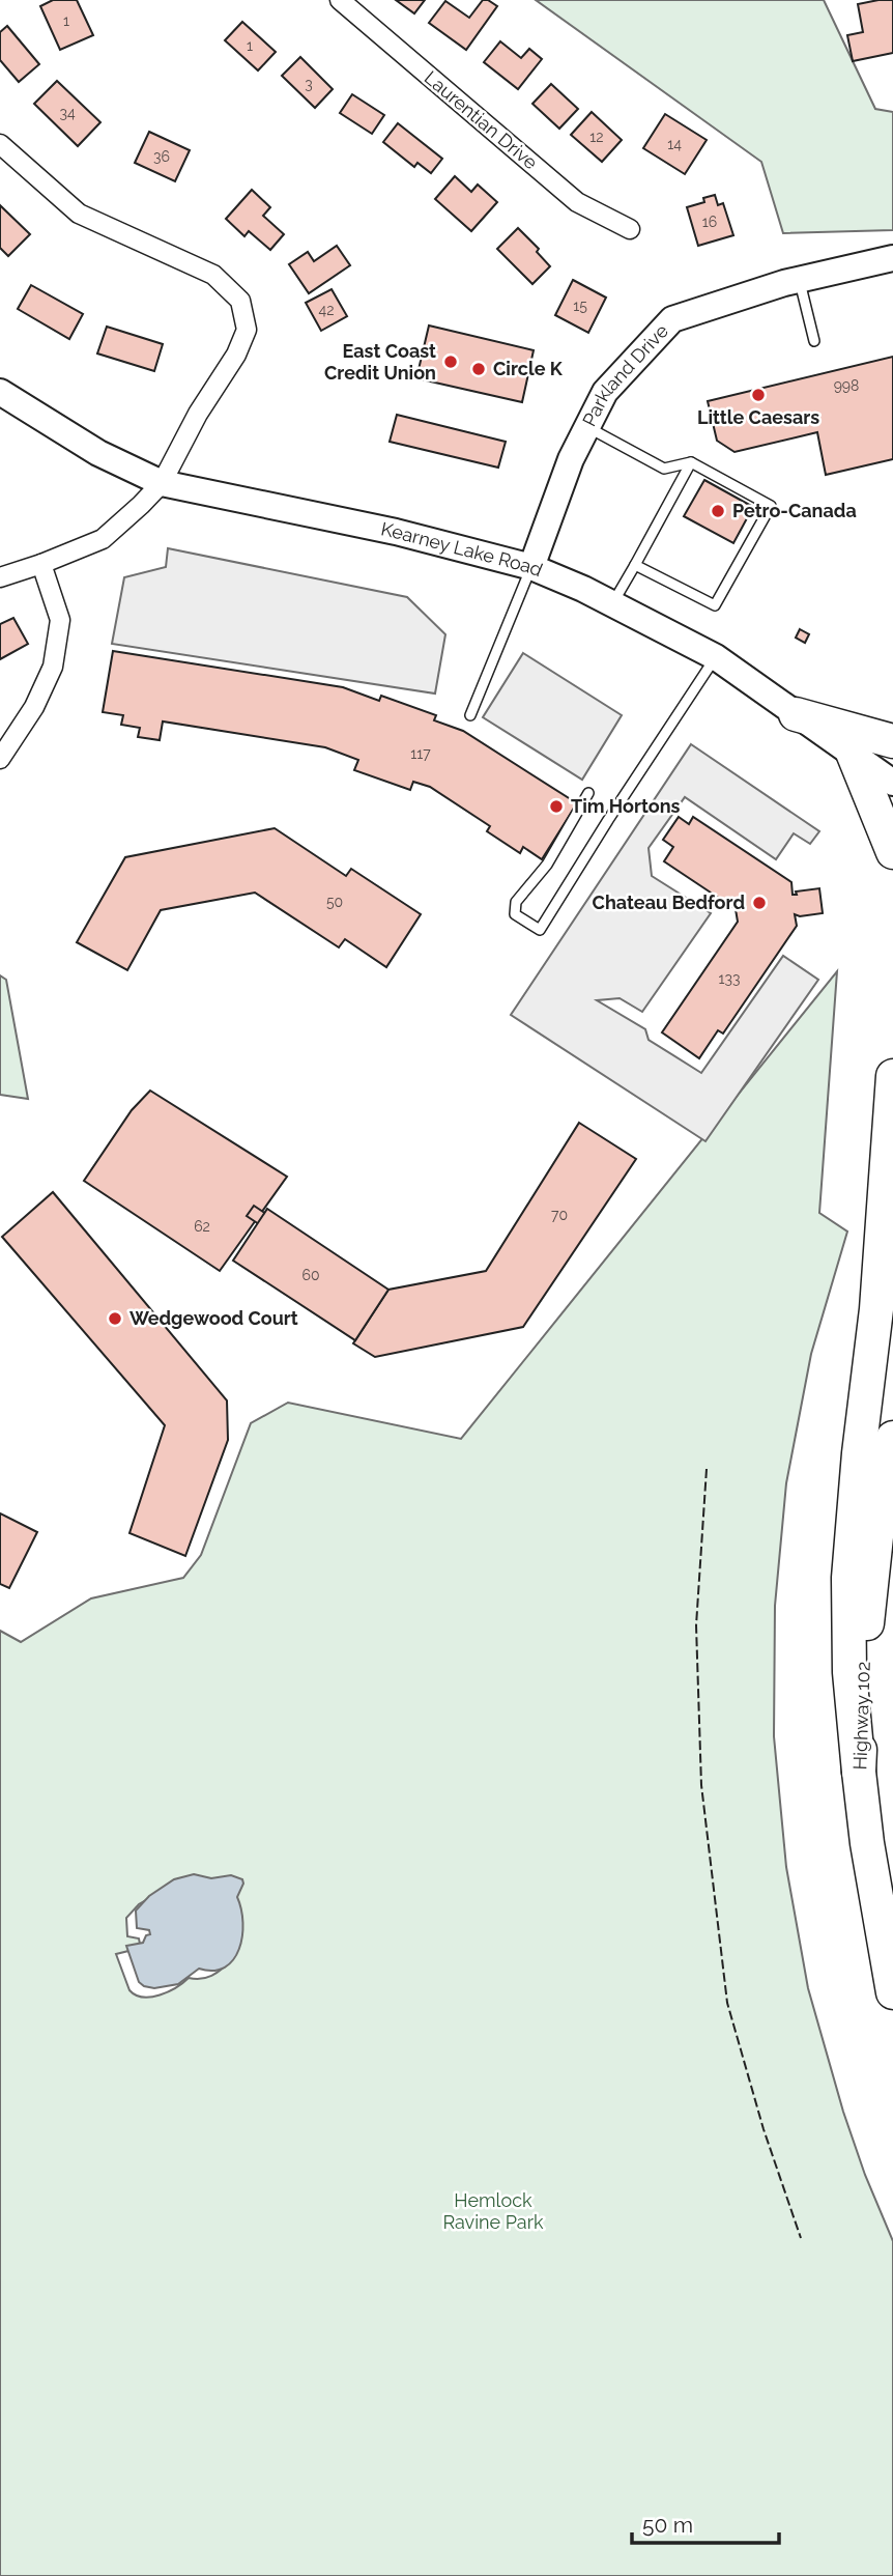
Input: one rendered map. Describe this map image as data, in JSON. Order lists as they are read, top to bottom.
{
  "streets": {
    "highway": ["Highway 102"],
    "main road": ["Parkland Drive", "Kearney Lake Road"],
    "street": ["Laurentian Drive"]
  },
  "crossings": [
    ["Parkland Drive", "Kearney Lake Road"]
  ],
  "parks": ["Hemlock Ravine Park"],
  "places": [
    "East Coast Credit Union",
    "Circle K",
    "Little Caesars",
    "Petro-Canada",
    "Tim Hortons",
    "Chateau Bedford",
    "Wedgewood Court"
  ],
  "house_numbers": [
    "1",
    "1",
    "3",
    "34",
    "12",
    "14",
    "36",
    "16",
    "15",
    "42",
    "998",
    "117",
    "50",
    "133",
    "70",
    "62",
    "60"
  ],
  "scale_bar": "50 m"
}
